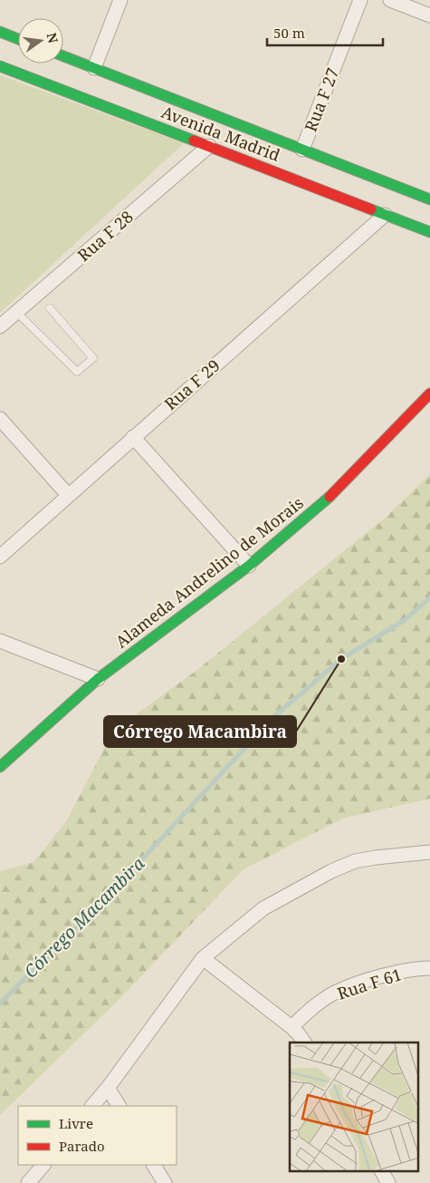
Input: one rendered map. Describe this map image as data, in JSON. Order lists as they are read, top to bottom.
{
  "streets": {
    "main road": ["Avenida Madrid", "Alameda Andrelino de Morais"],
    "street": [
      "Rua F 27",
      "Rua F 28",
      "Rua F 29",
      "Rua F 61"
    ]
  },
  "crossings": [
    ["Rua F 27", "Avenida Madrid"],
    ["Avenida Madrid", "Rua F 28"],
    ["Avenida Madrid", "Rua F 29"]
  ],
  "water": ["Córrego Macambira"],
  "places": ["Córrego Macambira"],
  "legend": ["Livre", "Parado"],
  "scale_bar": "50 m",
  "north": "right"
}
